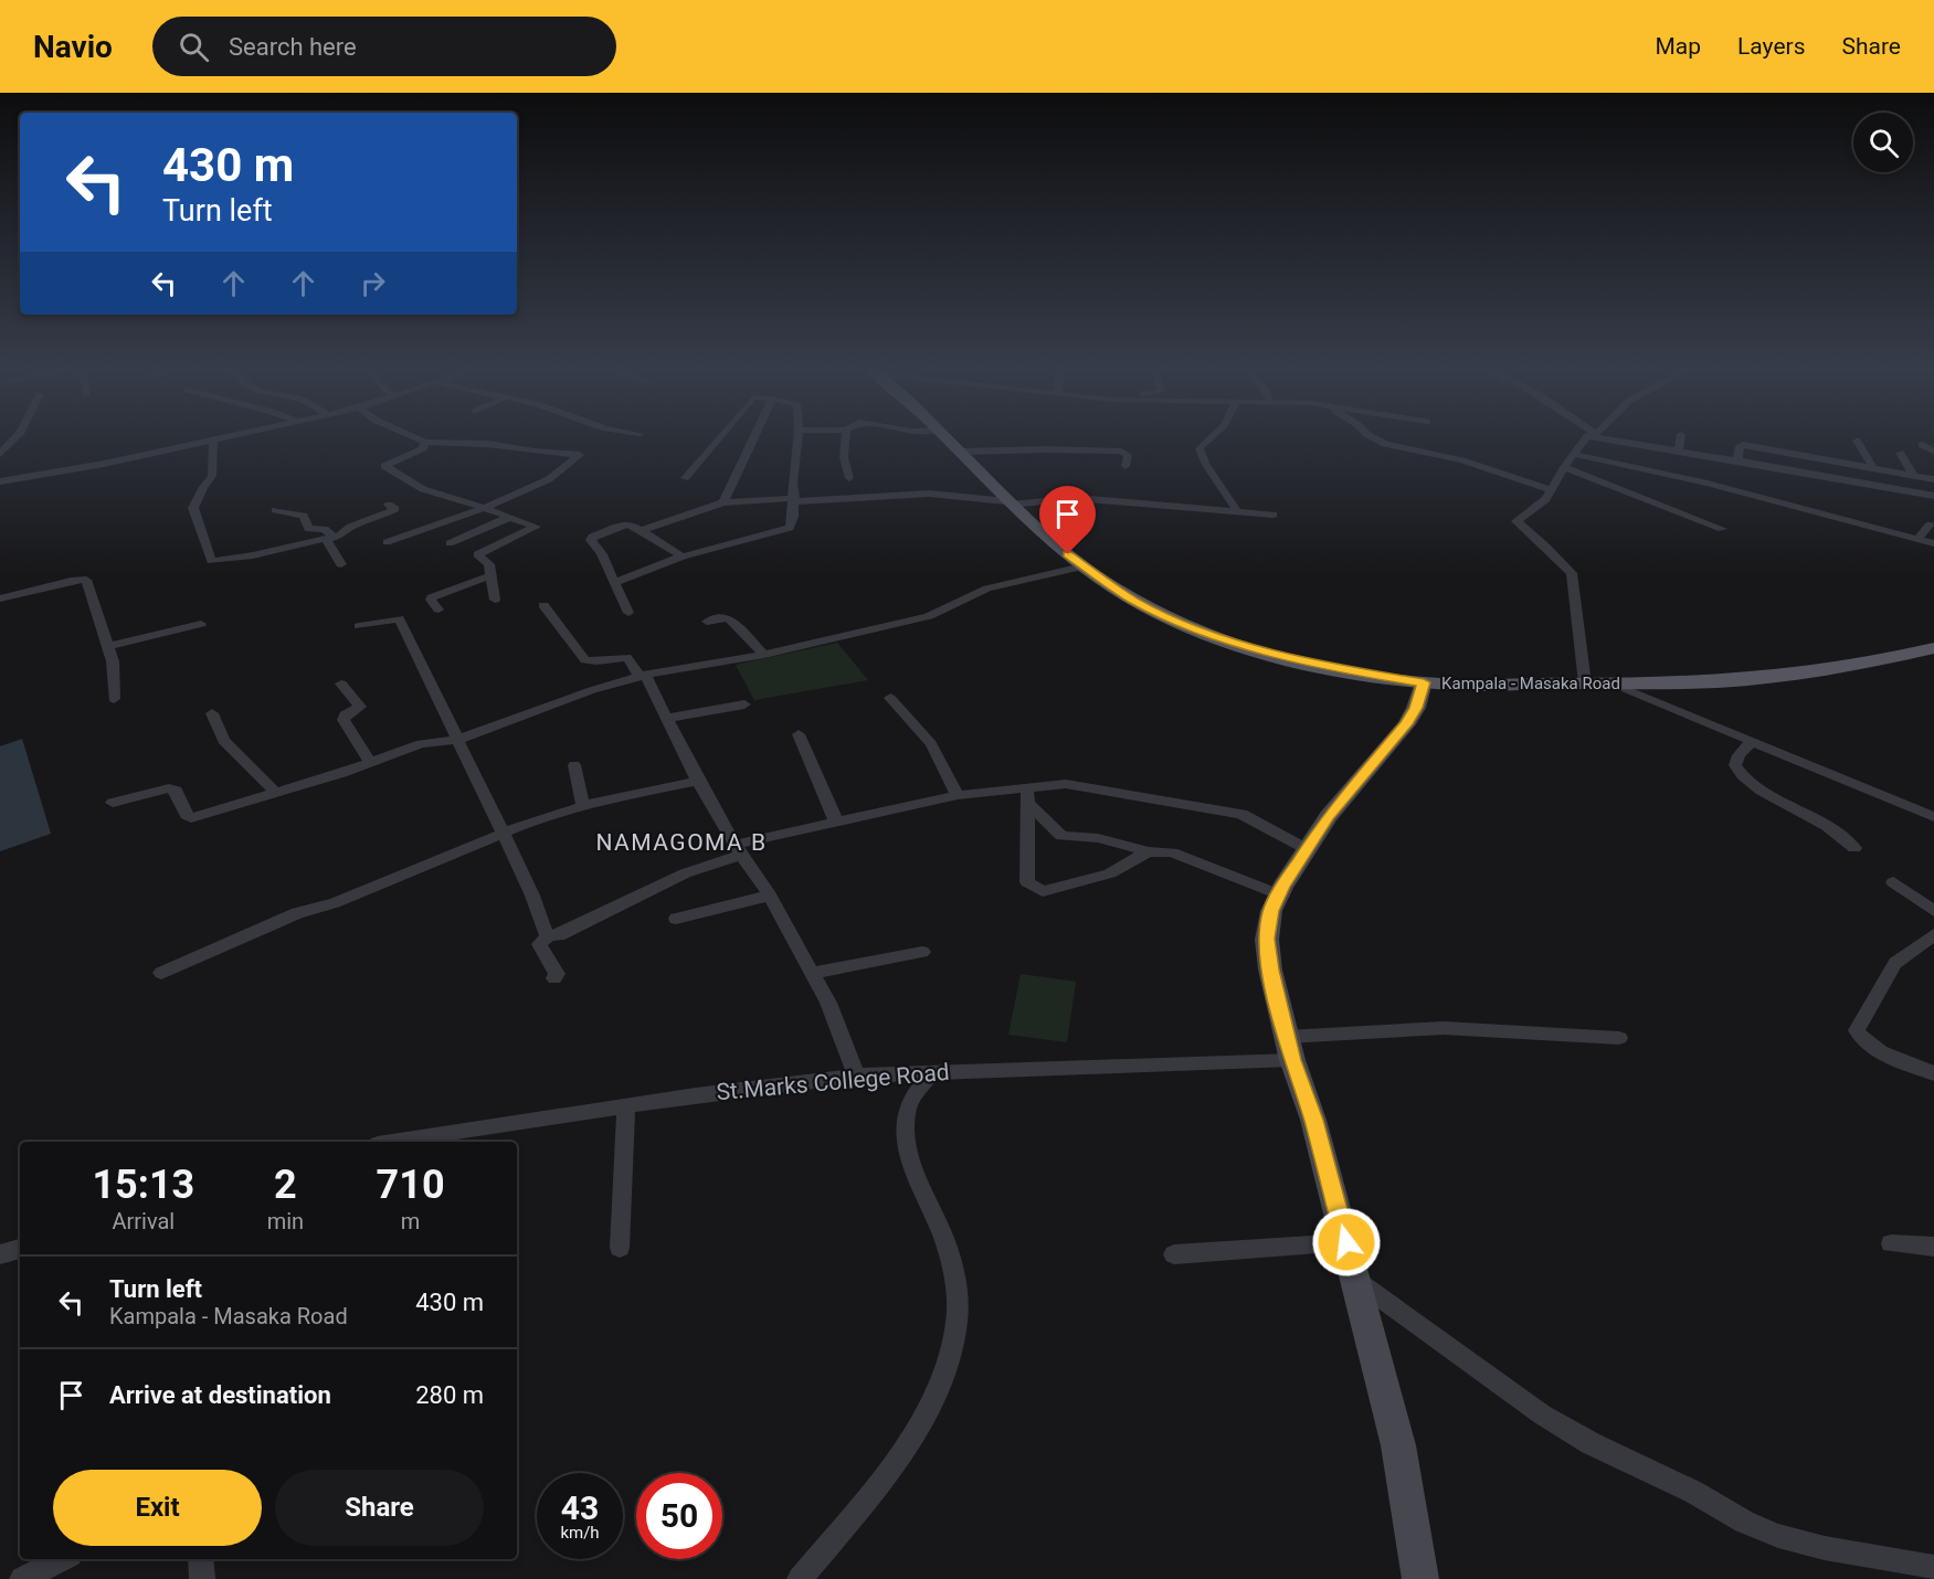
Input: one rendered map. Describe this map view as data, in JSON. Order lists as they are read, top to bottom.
{
  "streets": {
    "main road": ["Kampala - Masaka Road"],
    "street": ["St.Marks College Road"]
  },
  "districts": ["NAMAGOMA B"],
  "page": {
    "header": "Navio",
    "search": "Search here",
    "nav": ["Map", "Layers", "Share"],
    "turn": ["430 m", "Turn left"],
    "eta": [
      "15:13",
      "Arrival",
      "2",
      "min",
      "710",
      "m"
    ],
    "list": [
      {
        "name": "Turn left",
        "note": "Kampala - Masaka Road",
        "value": "430 m"
      },
      {
        "name": "Arrive at destination",
        "value": "280 m"
      }
    ],
    "buttons": ["Exit", "Share"],
    "speed": "43 km/h",
    "limit": "50"
  }
}
